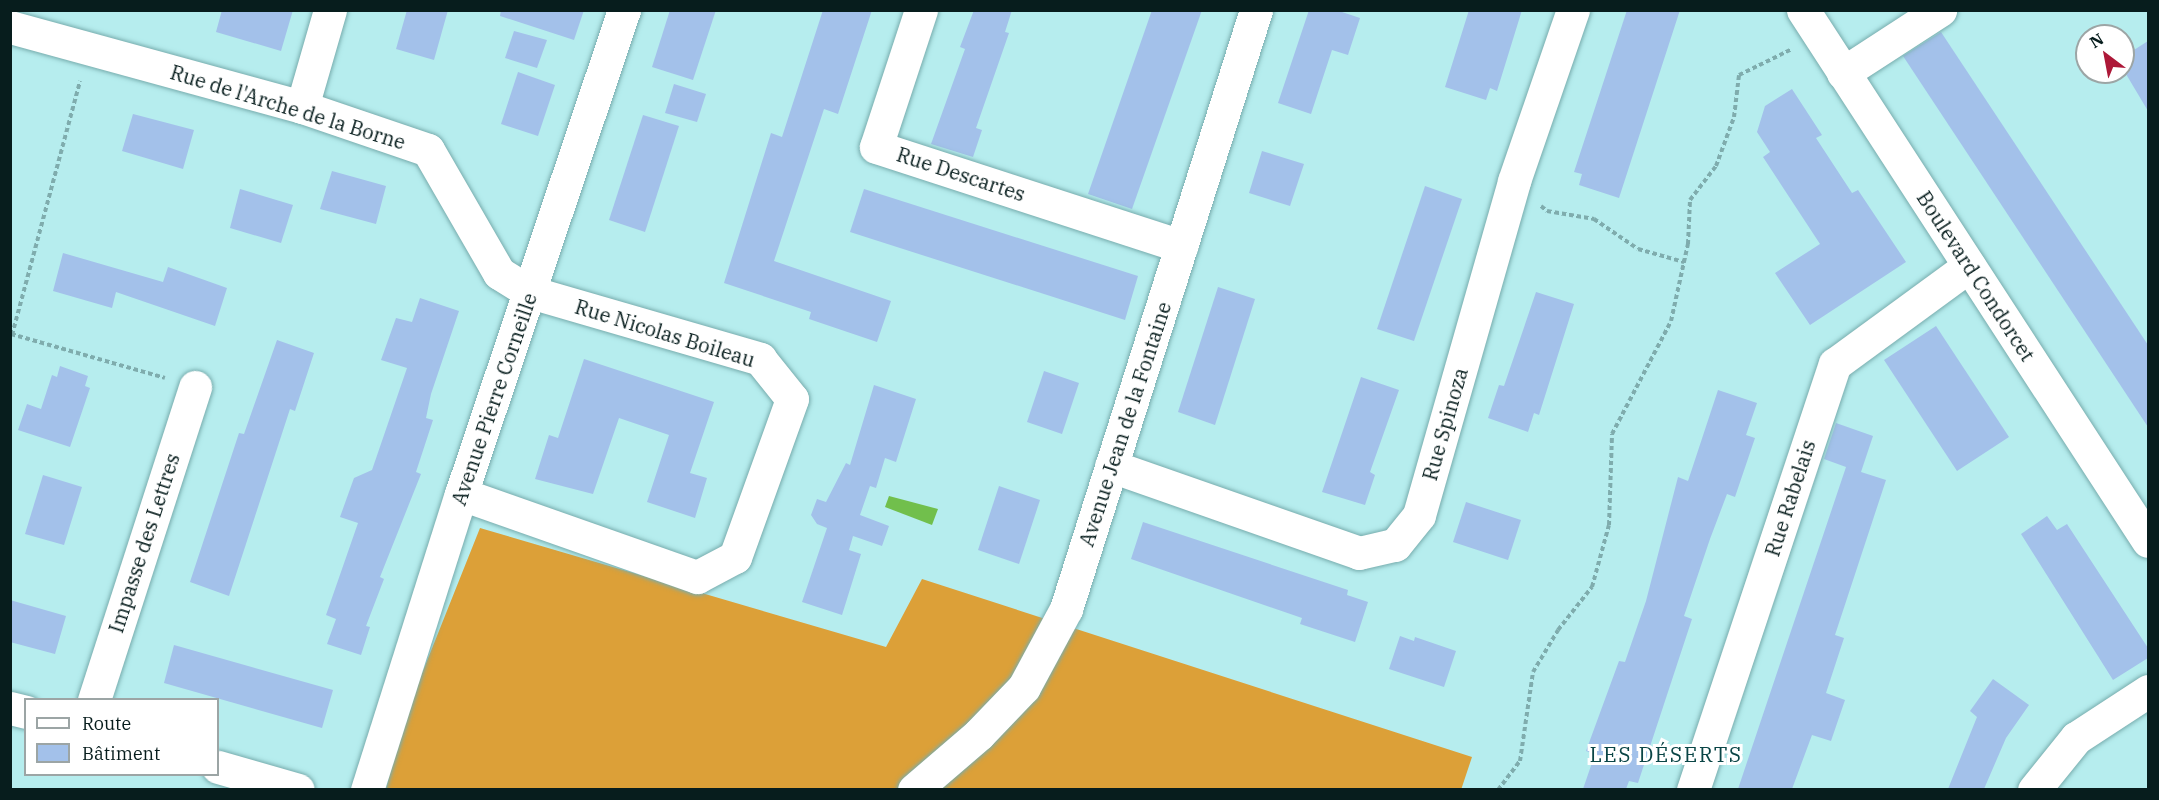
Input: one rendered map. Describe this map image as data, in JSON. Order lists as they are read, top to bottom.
{
  "streets": {
    "street": [
      "Rue de l'Arche de la Borne",
      "Rue Descartes",
      "Boulevard Condorcet",
      "Rue Nicolas Boileau",
      "Avenue Pierre Corneille",
      "Avenue Jean de la Fontaine",
      "Rue Spinoza",
      "Rue Rabelais",
      "Impasse des Lettres"
    ]
  },
  "crossings": [
    ["Rue de l'Arche de la Borne", "Rue Nicolas Boileau"],
    ["Rue de l'Arche de la Borne", "Avenue Pierre Corneille"],
    ["Rue Descartes", "Avenue Jean de la Fontaine"],
    ["Boulevard Condorcet", "Rue Rabelais"],
    ["Rue Nicolas Boileau", "Avenue Pierre Corneille"],
    ["Avenue Jean de la Fontaine", "Rue Spinoza"]
  ],
  "districts": ["LES DÉSERTS"],
  "legend": ["Route", "Bâtiment"],
  "north": "top left"
}
